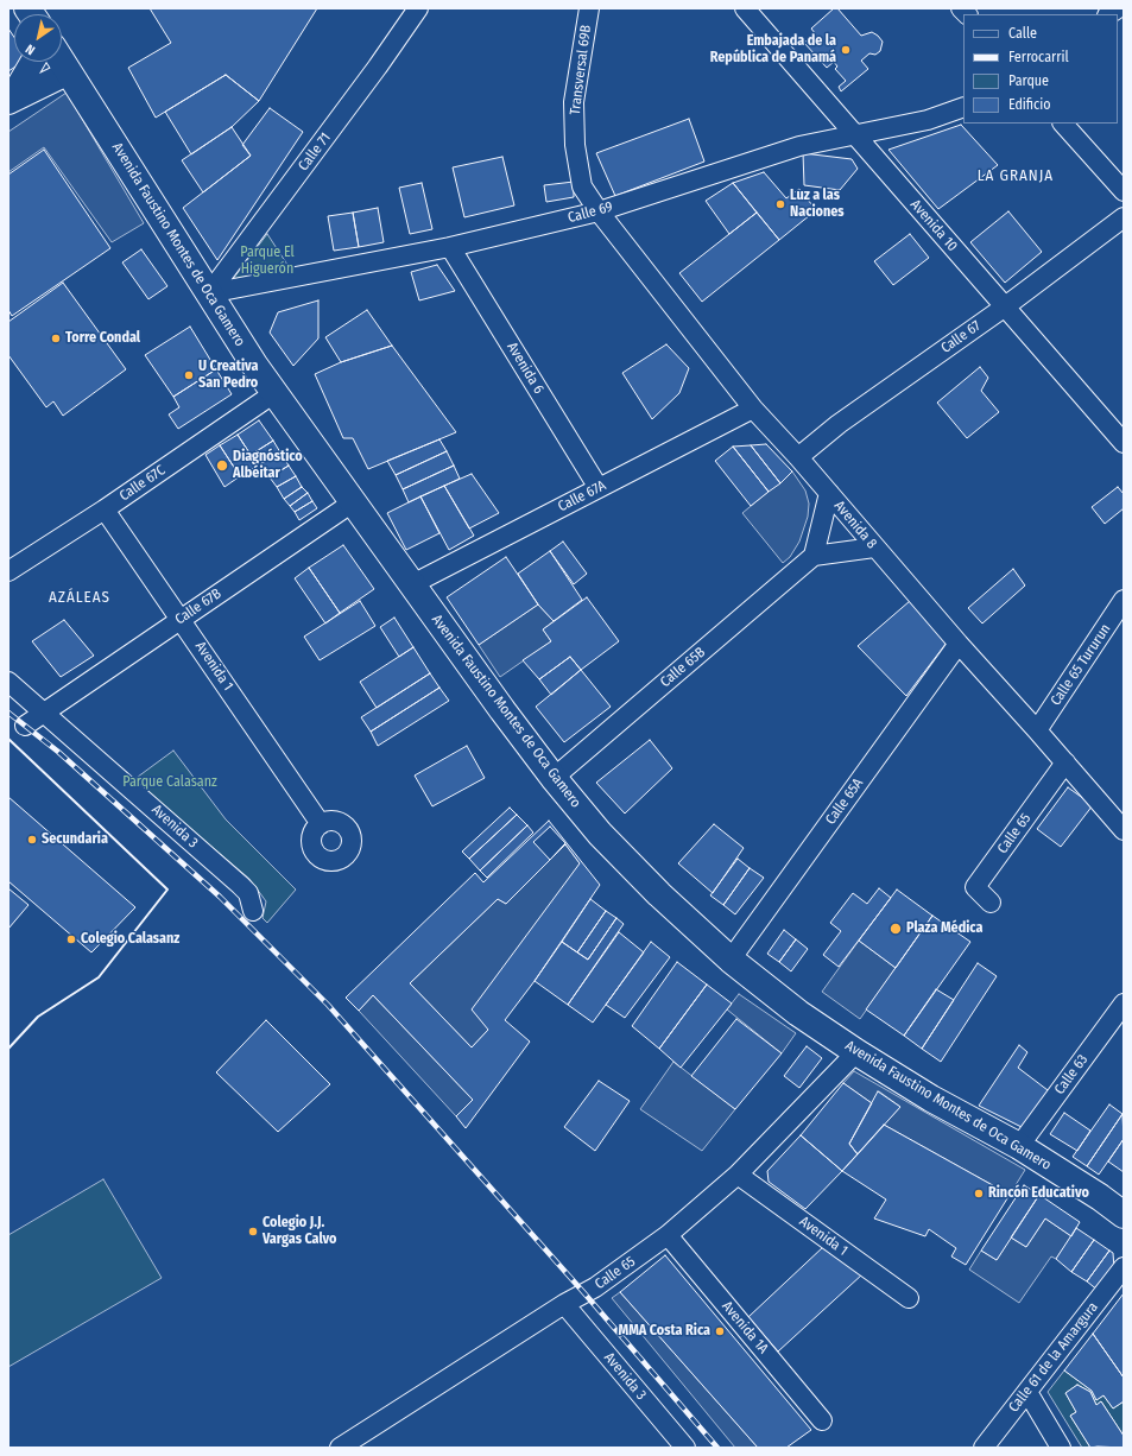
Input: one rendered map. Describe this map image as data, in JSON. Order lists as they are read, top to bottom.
{
  "streets": {
    "highway": ["Avenida Faustino Montes de Oca Gamero"],
    "street": [
      "Transversal 69B",
      "Calle 71",
      "Calle 69",
      "Avenida 10",
      "Calle 67",
      "Avenida 6",
      "Calle 67C",
      "Calle 67A",
      "Avenida 8",
      "Calle 67B",
      "Calle 65 Tururun",
      "Avenida 1",
      "Calle 65B",
      "Calle 65A",
      "Avenida 3",
      "Calle 65",
      "Calle 63",
      "Avenida 1A",
      "Calle 61 de la Amargura"
    ]
  },
  "crossings": [
    ["Transversal 69B", "Calle 69"],
    ["Transversal 69B", "Avenida 8"],
    ["Calle 71", "Calle 69"],
    ["Calle 71", "Avenida Faustino Montes de Oca Gamero"],
    ["Calle 69", "Avenida 10"],
    ["Calle 69", "Avenida Faustino Montes de Oca Gamero"],
    ["Calle 69", "Avenida 6"],
    ["Calle 69", "Avenida 8"],
    ["Avenida 10", "Calle 67"],
    ["Avenida Faustino Montes de Oca Gamero", "Calle 67C"],
    ["Avenida Faustino Montes de Oca Gamero", "Calle 67A"],
    ["Avenida Faustino Montes de Oca Gamero", "Calle 67B"],
    ["Avenida Faustino Montes de Oca Gamero", "Calle 65B"],
    ["Avenida Faustino Montes de Oca Gamero", "Calle 65A"],
    ["Avenida Faustino Montes de Oca Gamero", "Calle 65"],
    ["Avenida Faustino Montes de Oca Gamero", "Calle 63"],
    ["Calle 67", "Avenida 8"],
    ["Avenida 6", "Calle 67A"],
    ["Calle 67C", "Avenida 1"],
    ["Calle 67A", "Avenida 8"],
    ["Avenida 8", "Calle 65 Tururun"],
    ["Avenida 8", "Calle 65A"],
    ["Avenida 8", "Calle 65"],
    ["Calle 67B", "Avenida 1"],
    ["Calle 67B", "Avenida 3"],
    ["Avenida 1", "Calle 65"],
    ["Avenida 3", "Calle 65"],
    ["Calle 65", "Avenida 1A"]
  ],
  "districts": ["LA GRANJA", "AZÁLEAS"],
  "parks": ["Parque El Higuerón", "Parque Calasanz"],
  "places": [
    "Embajada de la República de Panamá",
    "Luz a las Naciones",
    "Torre Condal",
    "U Creativa San Pedro",
    "Diagnóstico Albéitar",
    "Secundaria",
    "Plaza Médica",
    "Colegio Calasanz",
    "Rincón Educativo",
    "Colegio J.J. Vargas Calvo",
    "MMA Costa Rica"
  ],
  "legend": [
    "Calle",
    "Ferrocarril",
    "Parque",
    "Edificio"
  ],
  "north": "bottom left"
}
